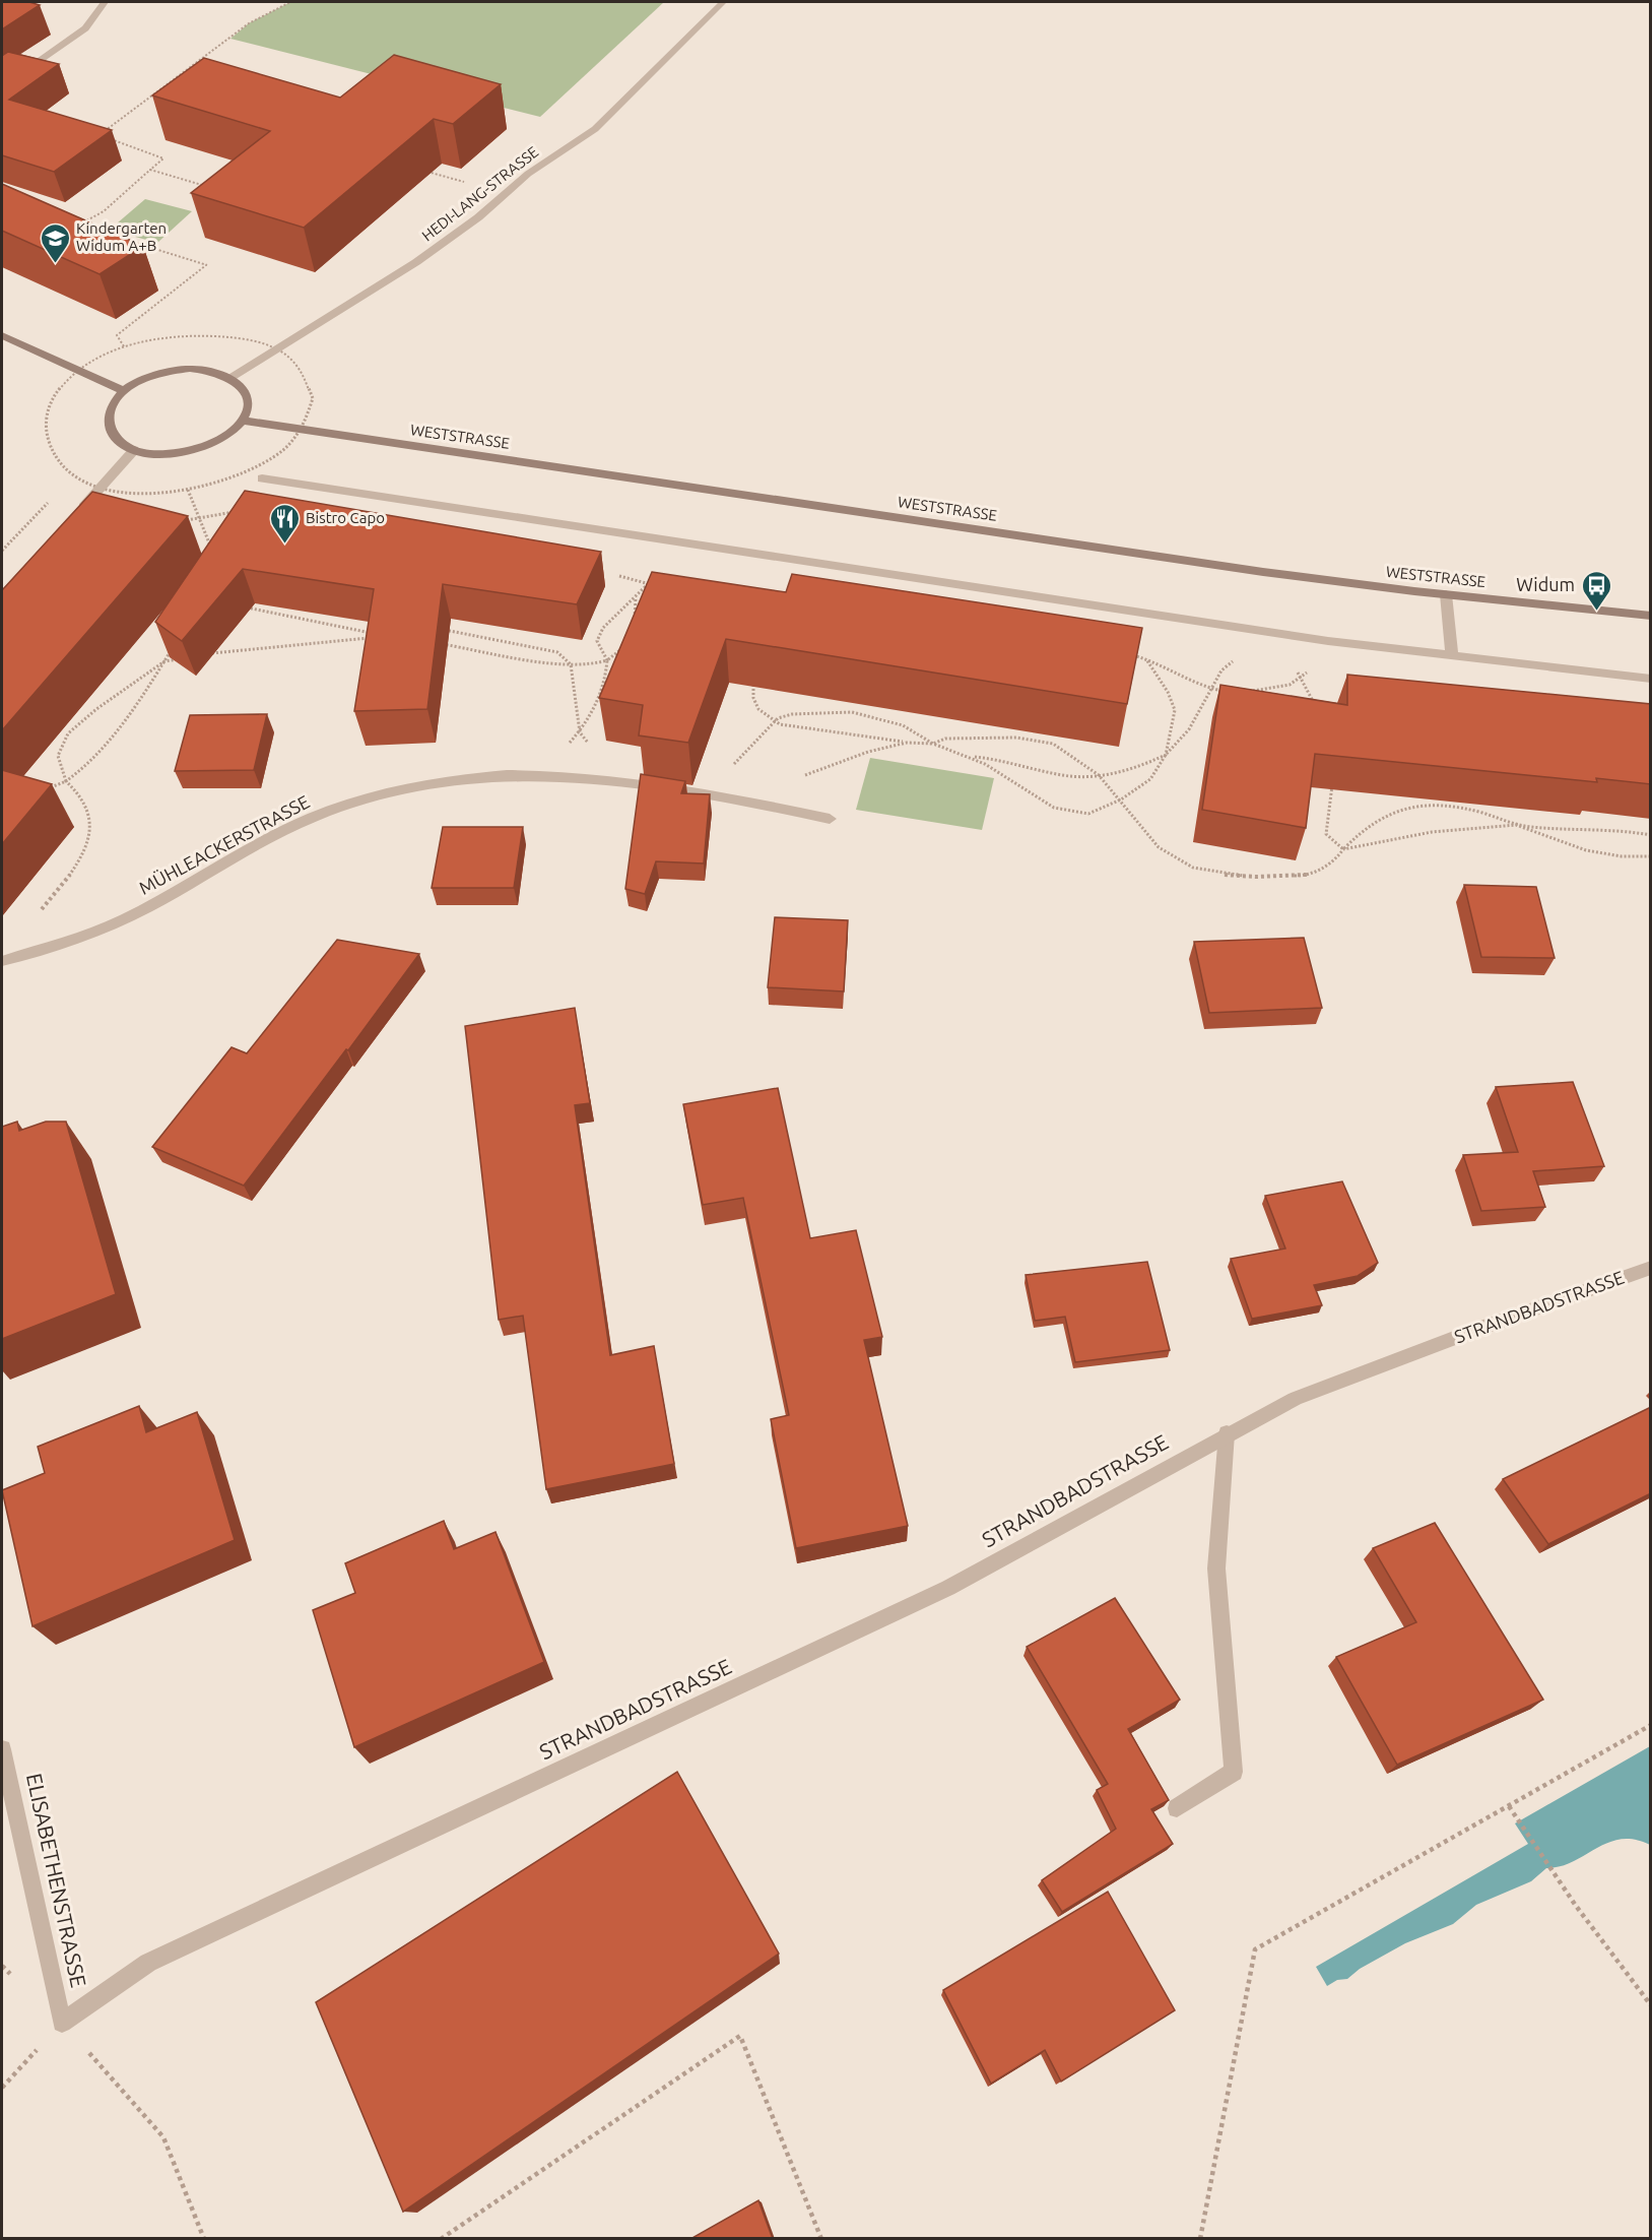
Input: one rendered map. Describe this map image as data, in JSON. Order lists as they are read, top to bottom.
{
  "streets": {
    "street": [
      "HEDI-LANG-STRASSE",
      "WESTSTRASSE",
      "MÜHLEACKERSTRASSE",
      "STRANDBADSTRASSE",
      "ELISABETHENSTRASSE"
    ]
  },
  "crossings": [
    ["HEDI-LANG-STRASSE", "WESTSTRASSE"],
    ["STRANDBADSTRASSE", "ELISABETHENSTRASSE"]
  ],
  "places": {
    "school or university": ["Kindergarten Widum A+B"],
    "restaurant": ["Bistro Capo"],
    "bus stop": ["Widum"]
  }
}
